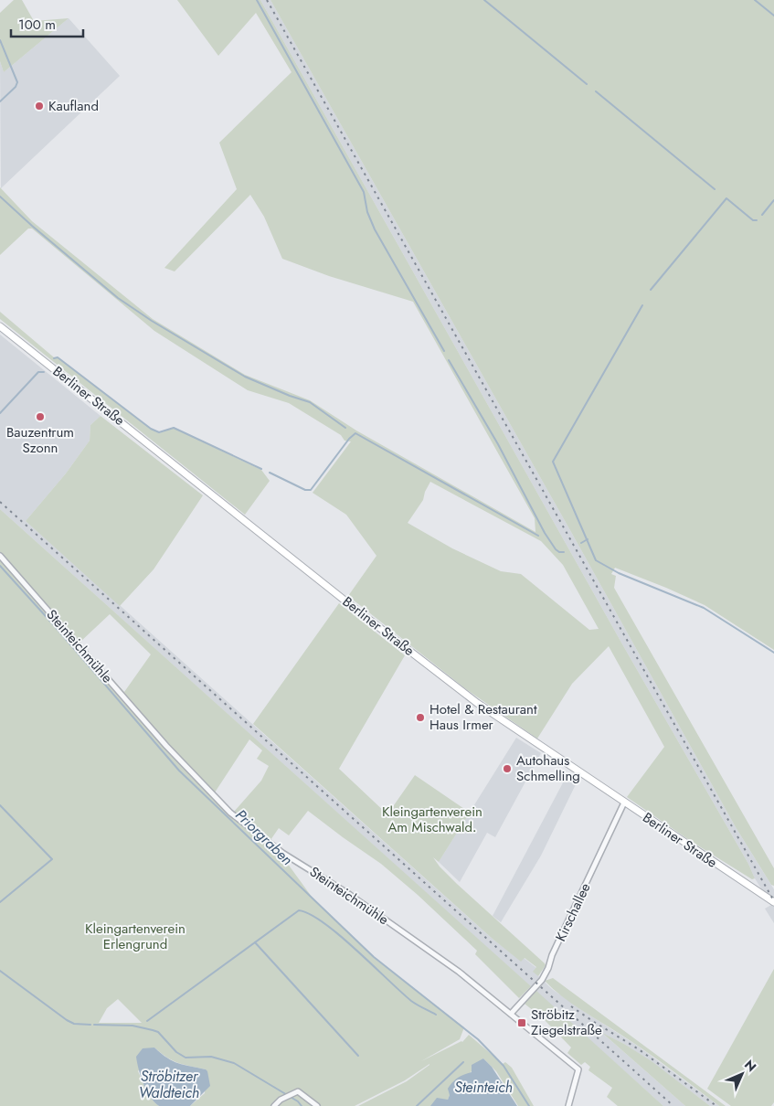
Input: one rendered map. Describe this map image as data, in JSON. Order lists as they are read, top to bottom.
{
  "streets": {
    "main road": ["Berliner Straße"],
    "street": ["Steinteichmühle", "Kirschallee"]
  },
  "crossings": [
    ["Berliner Straße", "Kirschallee"],
    ["Steinteichmühle", "Kirschallee"]
  ],
  "water": ["Priorgraben", "Ströbitzer Waldteich", "Steinteich"],
  "parks": ["Kleingartenverein Am Mischwald.", "Kleingartenverein Erlengrund"],
  "places": {
    "other": [
      "Kaufland",
      "Bauzentrum Szonn",
      "Hotel & Restaurant Haus Irmer",
      "Autohaus Schmelling"
    ],
    "transit": ["Ströbitz Ziegelstraße"]
  },
  "scale_bar": "100 m",
  "north": "top right"
}
